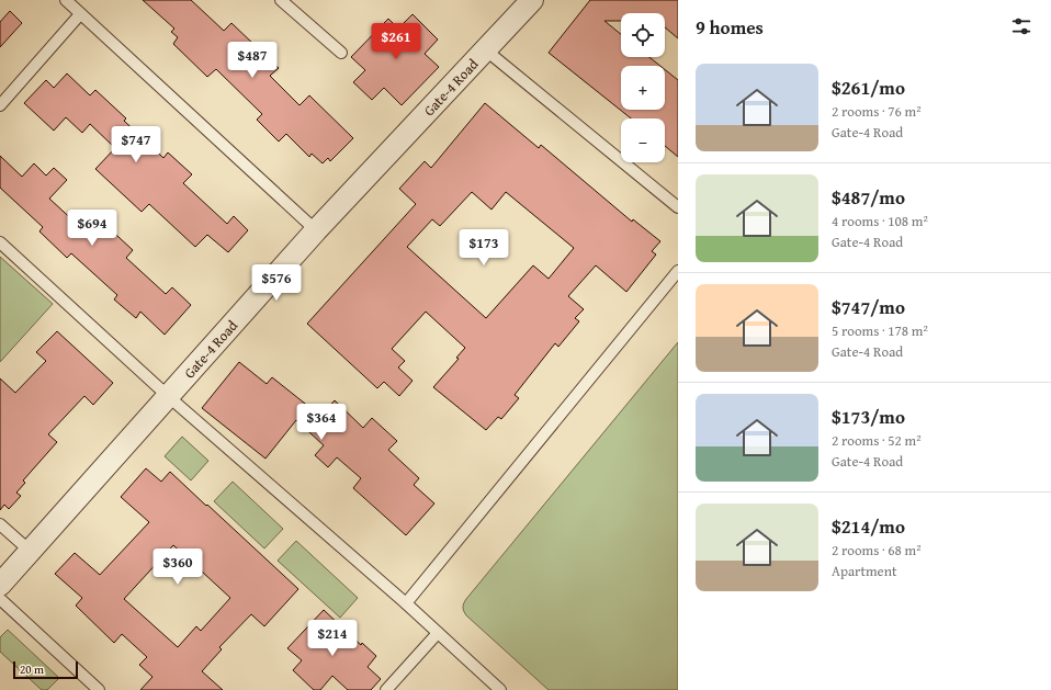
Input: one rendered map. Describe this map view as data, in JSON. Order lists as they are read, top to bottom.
{
  "streets": {
    "street": ["Gate-4 Road"]
  },
  "scale_bar": "20 m",
  "page": {
    "heading": "9 homes",
    "map_buttons": ["+", "−"],
    "price": [
      "$261",
      "$487",
      "$747",
      "$694",
      "$173",
      "$576",
      "$364",
      "$360",
      "$214"
    ],
    "list": [
      {
        "name": "$261/mo",
        "note": "2 rooms · 76 m² · Gate-4 Road"
      },
      {
        "name": "$487/mo",
        "note": "4 rooms · 108 m² · Gate-4 Road"
      },
      {
        "name": "$747/mo",
        "note": "5 rooms · 178 m² · Gate-4 Road"
      },
      {
        "name": "$173/mo",
        "note": "2 rooms · 52 m² · Gate-4 Road"
      },
      {
        "name": "$214/mo",
        "note": "2 rooms · 68 m² · Apartment"
      }
    ],
    "scale": "20 m"
  }
}
